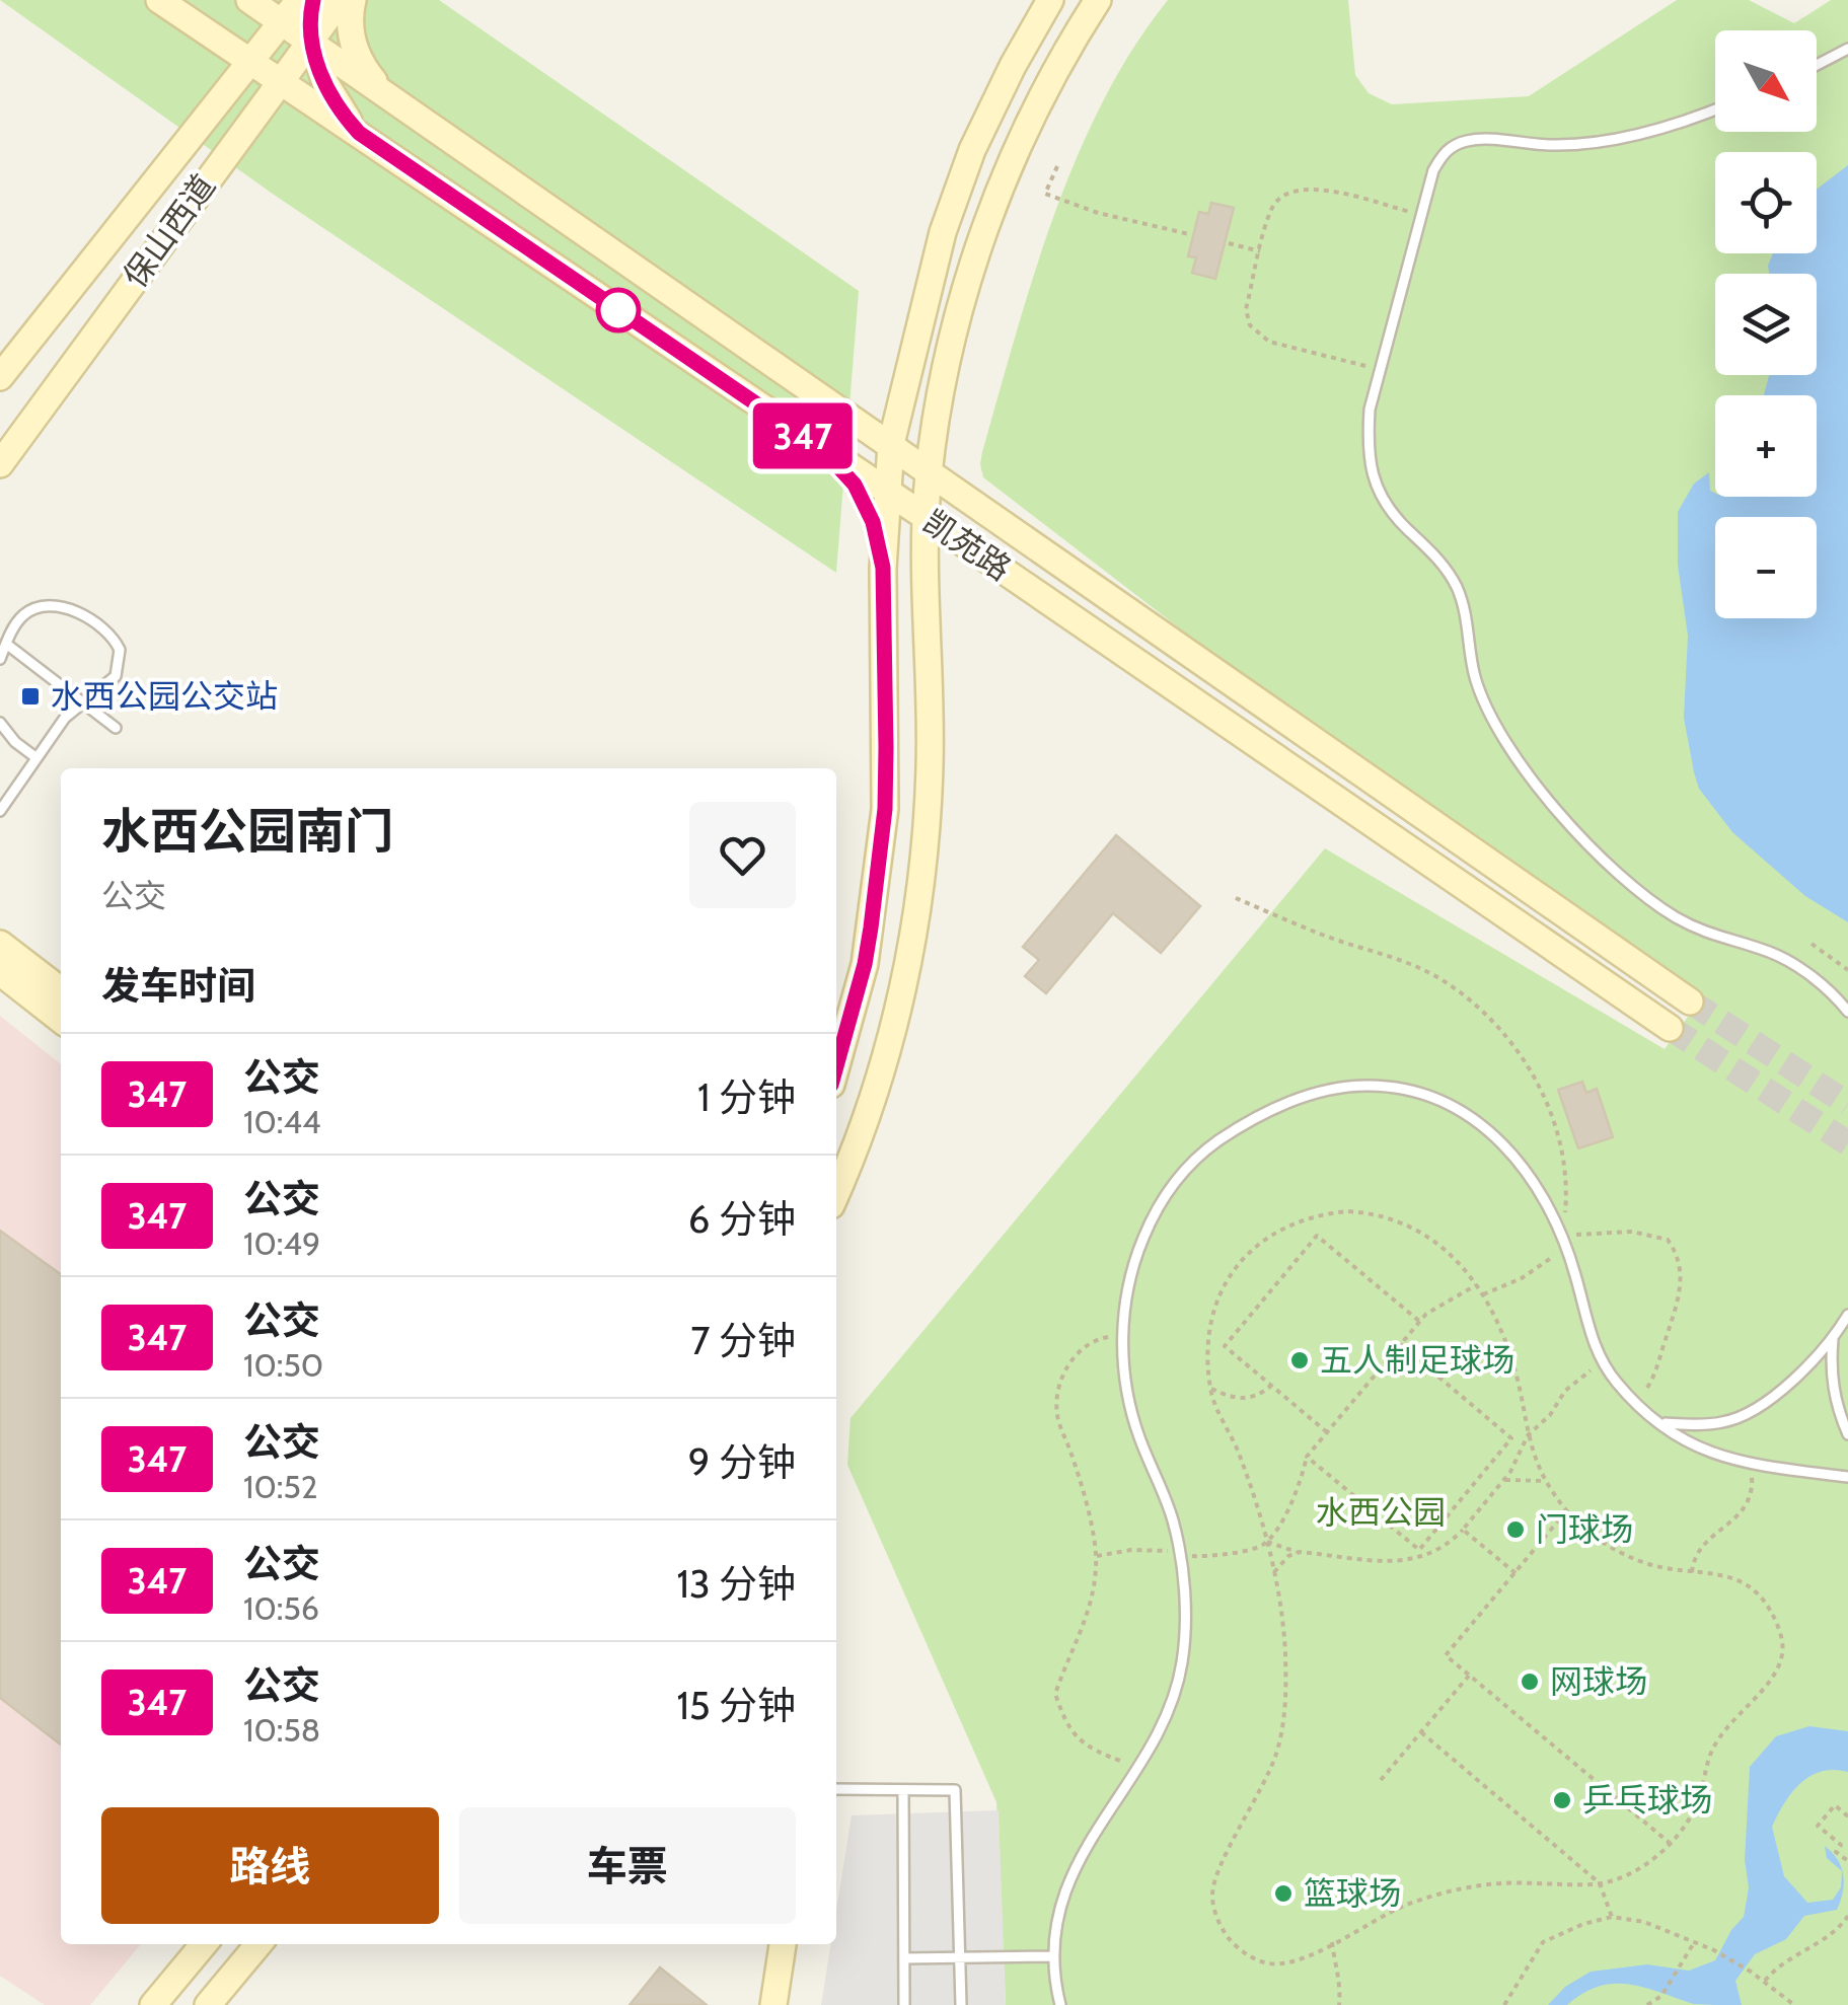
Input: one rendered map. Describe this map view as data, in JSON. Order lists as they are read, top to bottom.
{
  "streets": {
    "main road": ["保山西道", "凯苑路"]
  },
  "crossings": [
    ["保山西道", "凯苑路"]
  ],
  "parks": ["水西公园"],
  "places": {
    "transit": ["水西公园公交站"],
    "other": [
      "五人制足球场",
      "‌门球场‌",
      "网球场",
      "乒乓球场",
      "篮球场"
    ]
  },
  "lines": ["bus line 347"],
  "north": "bottom right",
  "page": {
    "on_map": "347",
    "map_buttons": ["+", "−"],
    "heading": [
      ["水西公园南门", "公交"],
      "发车时间"
    ],
    "list": [
      {
        "mark": "347",
        "name": "公交",
        "note": "10:44",
        "value": "1 分钟"
      },
      {
        "mark": "347",
        "name": "公交",
        "note": "10:49",
        "value": "6 分钟"
      },
      {
        "mark": "347",
        "name": "公交",
        "note": "10:50",
        "value": "7 分钟"
      },
      {
        "mark": "347",
        "name": "公交",
        "note": "10:52",
        "value": "9 分钟"
      },
      {
        "mark": "347",
        "name": "公交",
        "note": "10:56",
        "value": "13 分钟"
      },
      {
        "mark": "347",
        "name": "公交",
        "note": "10:58",
        "value": "15 分钟"
      }
    ],
    "buttons": ["路线", "车票"]
  }
}
